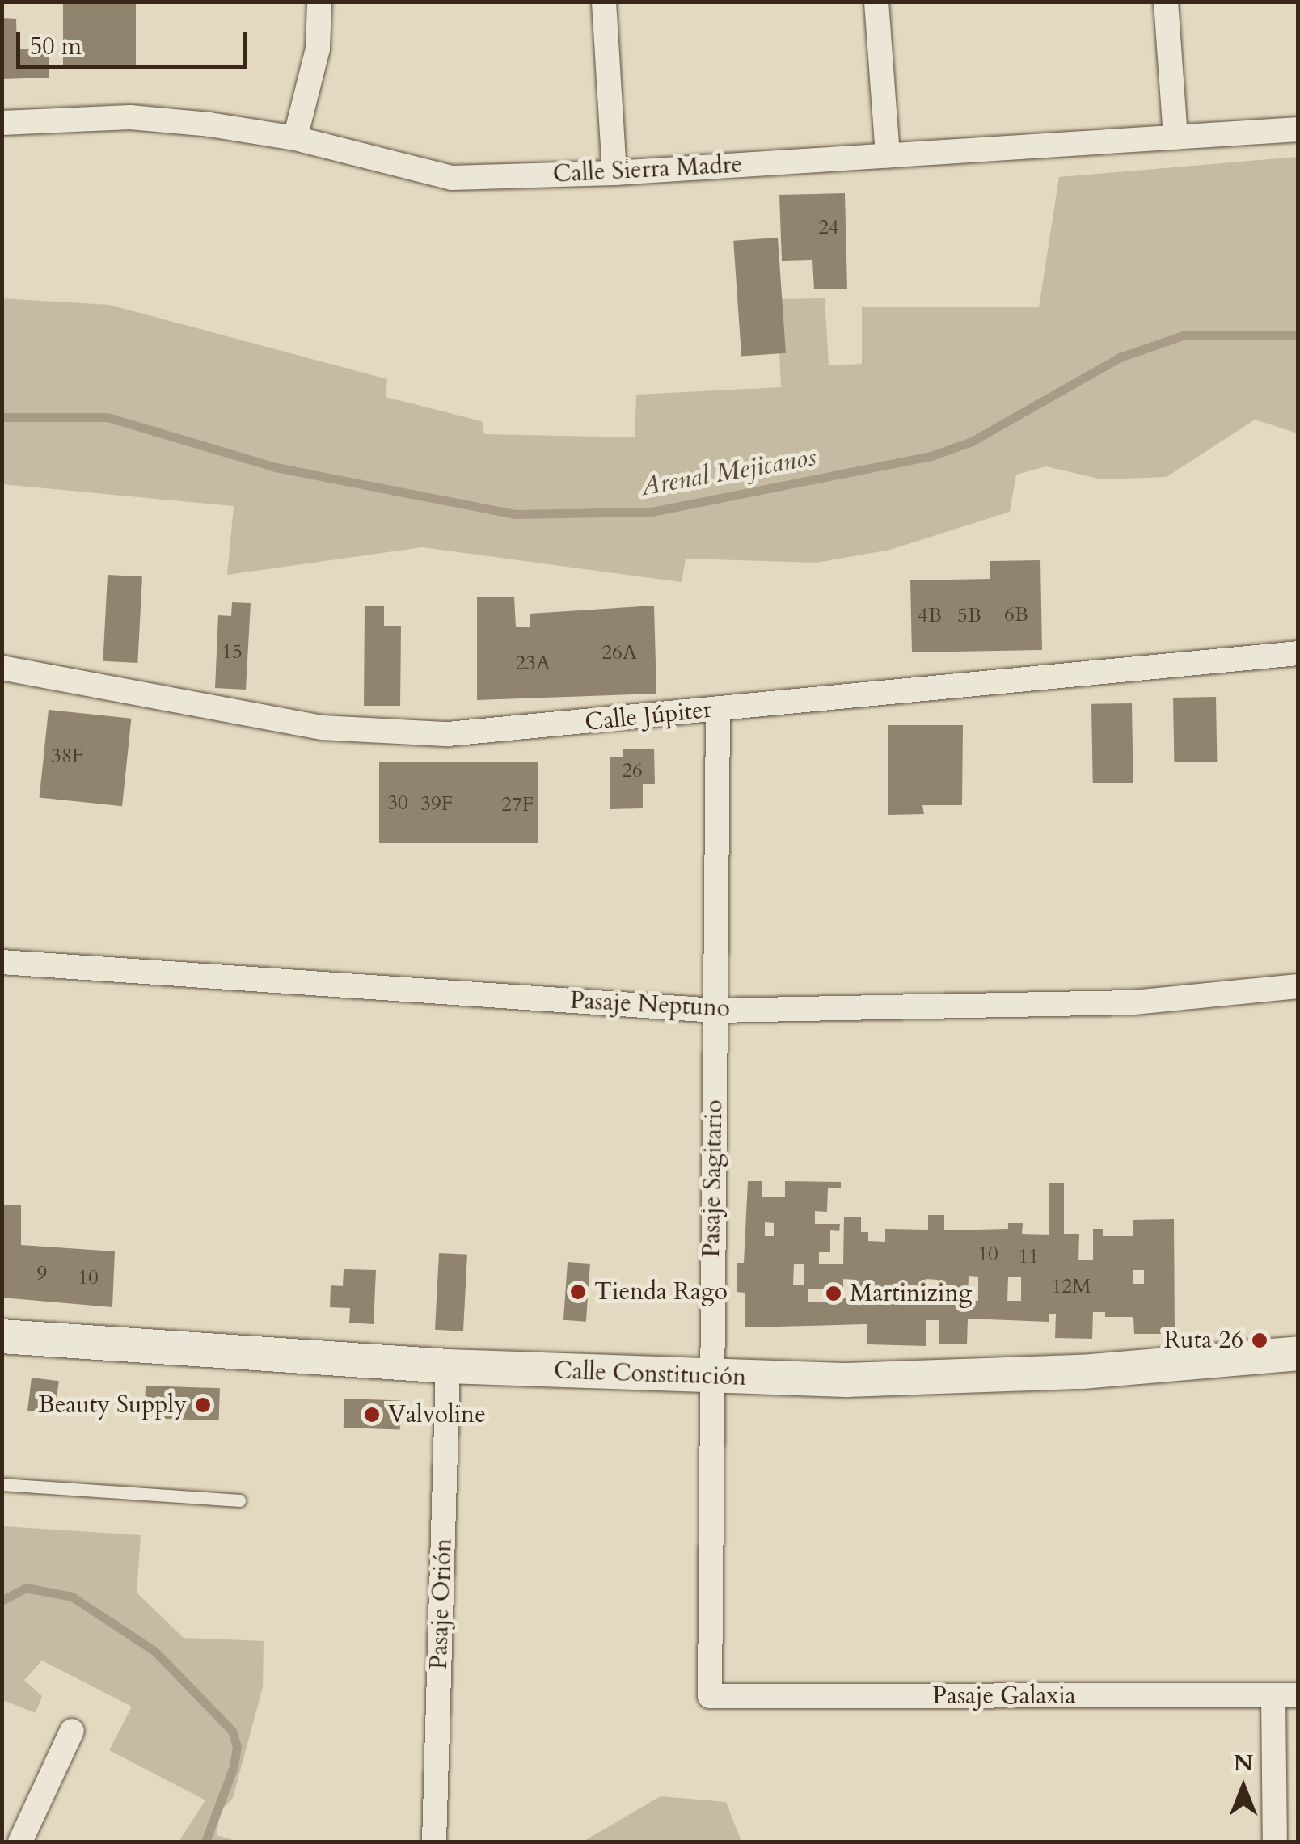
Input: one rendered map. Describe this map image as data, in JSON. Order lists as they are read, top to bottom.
{
  "streets": {
    "main road": ["Calle Constitución"],
    "street": [
      "Calle Sierra Madre",
      "Calle Júpiter",
      "Pasaje Neptuno",
      "Pasaje Sagitario",
      "Pasaje Orión",
      "Pasaje Galaxia"
    ]
  },
  "crossings": [
    ["Calle Júpiter", "Pasaje Sagitario"],
    ["Pasaje Neptuno", "Pasaje Sagitario"],
    ["Pasaje Sagitario", "Calle Constitución"],
    ["Pasaje Sagitario", "Pasaje Galaxia"],
    ["Calle Constitución", "Pasaje Orión"]
  ],
  "water": ["Arenal Mejicanos"],
  "places": [
    "Tienda Rago",
    "Martinizing",
    "Ruta 26",
    "Beauty Supply",
    "Valvoline"
  ],
  "house_numbers": [
    "24",
    "6B",
    "4B",
    "5B",
    "15",
    "26A",
    "23A",
    "38F",
    "26",
    "30",
    "39F",
    "27F",
    "10",
    "11",
    "9",
    "10",
    "12M"
  ],
  "scale_bar": "50 m",
  "north": "top"
}
